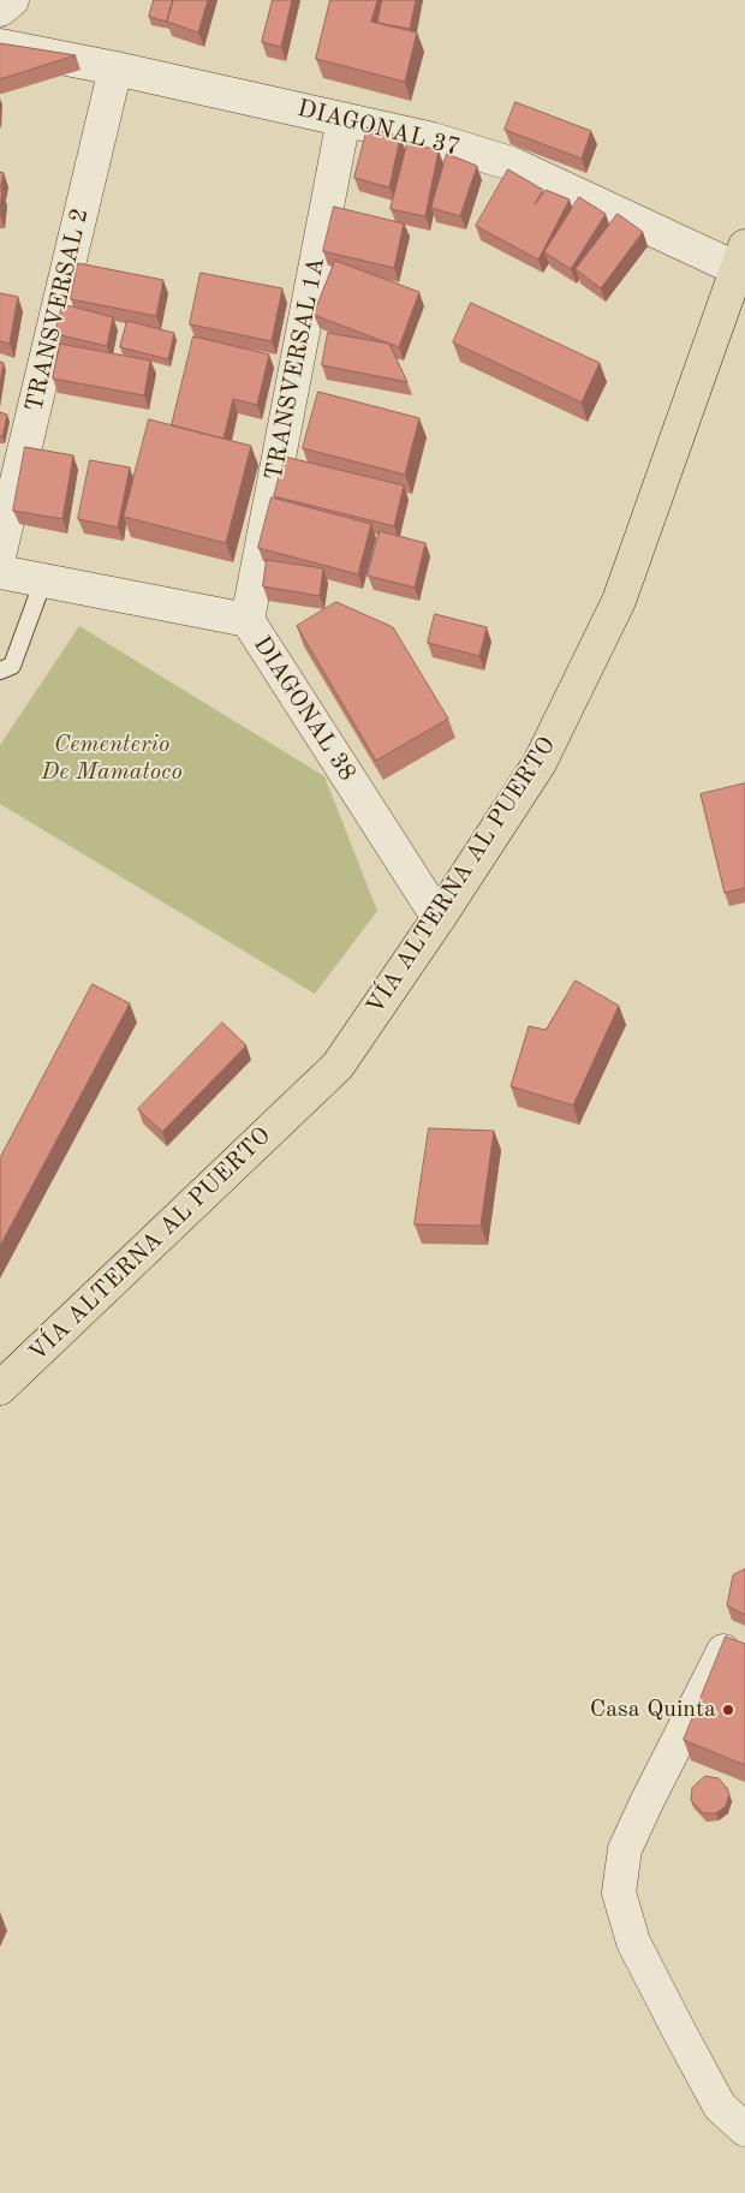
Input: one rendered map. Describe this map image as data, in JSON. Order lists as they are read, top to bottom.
{
  "streets": {
    "main road": ["VÍA ALTERNA AL PUERTO"],
    "street": [
      "DIAGONAL 37",
      "TRANSVERSAL 2",
      "TRANSVERSAL 1A",
      "DIAGONAL 38"
    ]
  },
  "crossings": [
    ["DIAGONAL 37", "TRANSVERSAL 2"],
    ["DIAGONAL 37", "TRANSVERSAL 1A"],
    ["DIAGONAL 37", "VÍA ALTERNA AL PUERTO"],
    ["TRANSVERSAL 1A", "DIAGONAL 38"],
    ["DIAGONAL 38", "VÍA ALTERNA AL PUERTO"]
  ],
  "parks": ["Cementerio De Mamatoco"],
  "places": ["Casa Quinta"]
}
